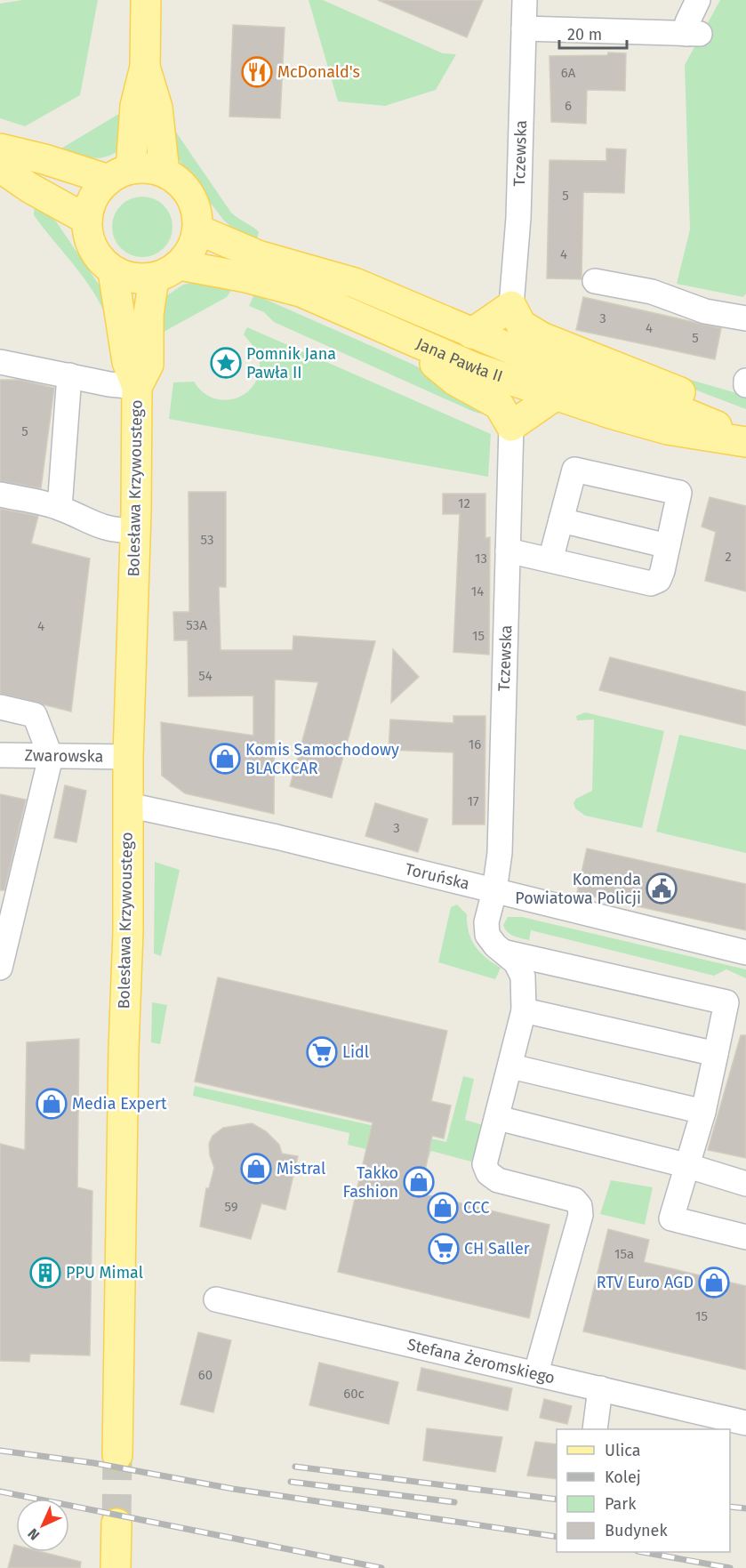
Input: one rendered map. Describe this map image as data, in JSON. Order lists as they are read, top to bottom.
{
  "streets": {
    "main road": ["Jana Pawła II", "Bolesława Krzywoustego"],
    "street": [
      "Tczewska",
      "Zwarowska",
      "Toruńska",
      "Stefana Żeromskiego"
    ]
  },
  "crossings": [
    ["Tczewska", "Toruńska"],
    ["Jana Pawła II", "Bolesława Krzywoustego"],
    ["Bolesława Krzywoustego", "Zwarowska"],
    ["Bolesława Krzywoustego", "Toruńska"]
  ],
  "places": {
    "restaurant": ["McDonald's"],
    "place": ["Pomnik Jana Pawła II"],
    "shop": [
      "Komis Samochodowy BLACKCAR",
      "Media Expert",
      "Mistral",
      "Takko Fashion",
      "CCC",
      "RTV Euro AGD"
    ],
    "public building": ["Komenda Powiatowa Policji"],
    "supermarket": ["Lidl", "CH Saller"],
    "building": ["PPU Mimal"]
  },
  "house_numbers": [
    "6A",
    "6",
    "5",
    "4",
    "3",
    "4",
    "5",
    "5",
    "12",
    "53",
    "2",
    "13",
    "14",
    "53A",
    "4",
    "15",
    "54",
    "16",
    "17",
    "3",
    "59",
    "15a",
    "15",
    "60",
    "60c"
  ],
  "legend": [
    "Ulica",
    "Kolej",
    "Park",
    "Budynek"
  ],
  "scale_bar": "20 m",
  "north": "bottom left"
}
